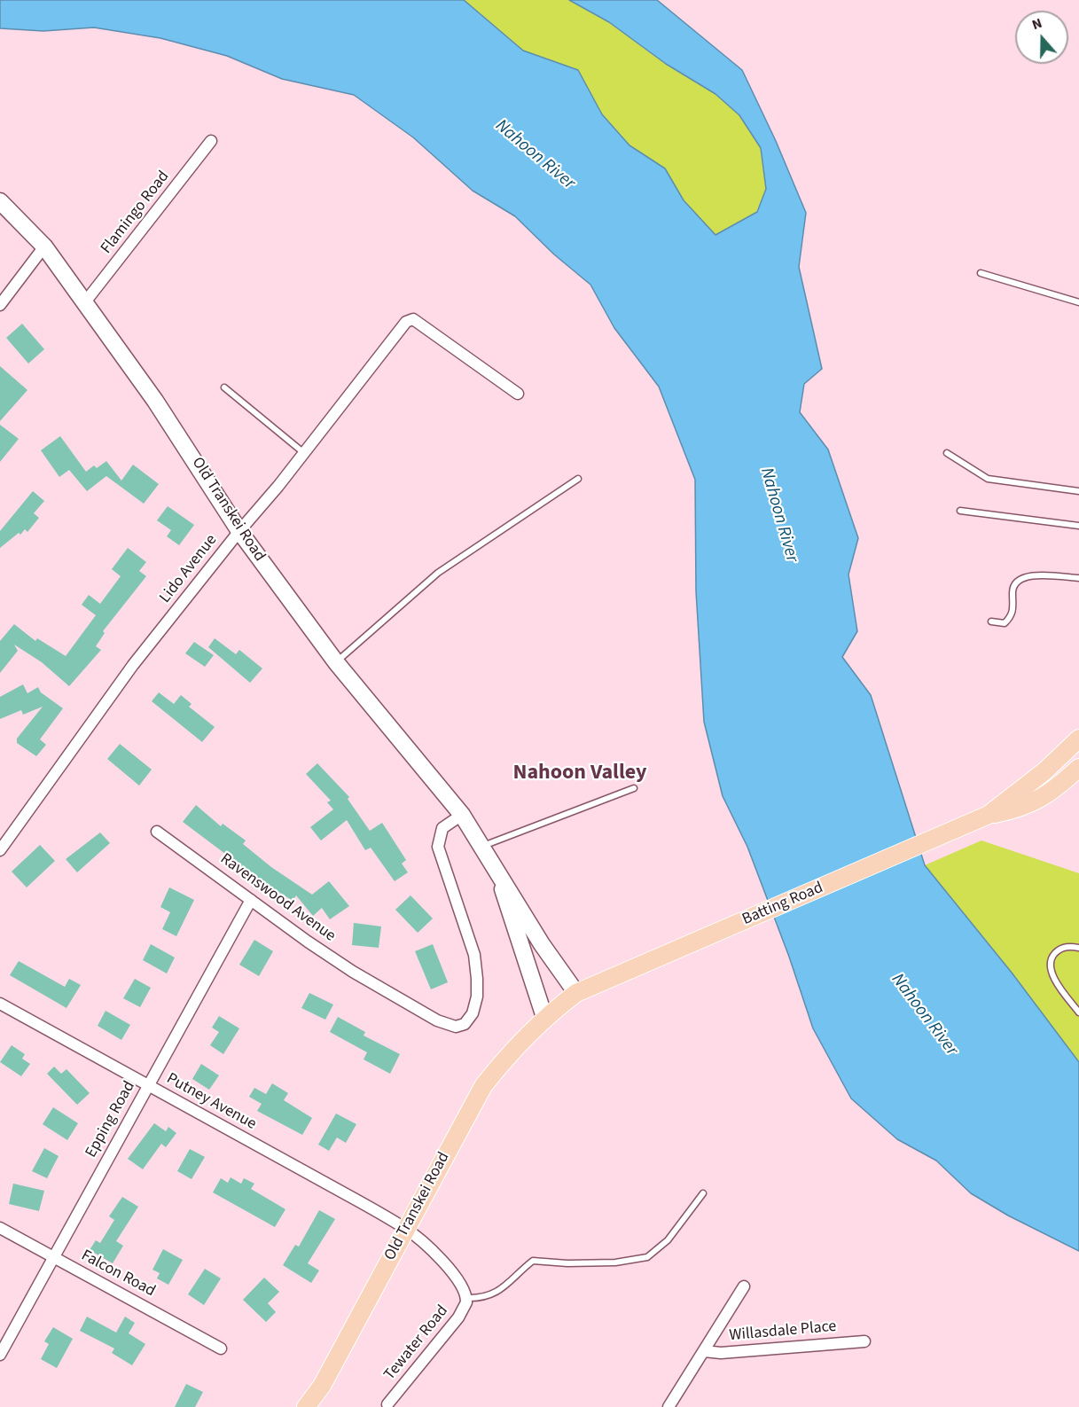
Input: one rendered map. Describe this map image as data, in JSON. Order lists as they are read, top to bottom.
{
  "streets": {
    "main road": ["Old Transkei Road", "Batting Road"],
    "street": [
      "Flamingo Road",
      "Lido Avenue",
      "Ravenswood Avenue",
      "Putney Avenue",
      "Epping Road",
      "Falcon Road",
      "Willasdale Place",
      "Tewater Road"
    ]
  },
  "crossings": [
    ["Flamingo Road", "Old Transkei Road"],
    ["Old Transkei Road", "Lido Avenue"],
    ["Old Transkei Road", "Ravenswood Avenue"],
    ["Old Transkei Road", "Batting Road"],
    ["Old Transkei Road", "Putney Avenue"],
    ["Old Transkei Road", "Tewater Road"],
    ["Ravenswood Avenue", "Epping Road"],
    ["Putney Avenue", "Epping Road"],
    ["Putney Avenue", "Tewater Road"],
    ["Epping Road", "Falcon Road"]
  ],
  "districts": ["Nahoon Valley"],
  "water": ["Nahoon River"],
  "north": "top"
}
